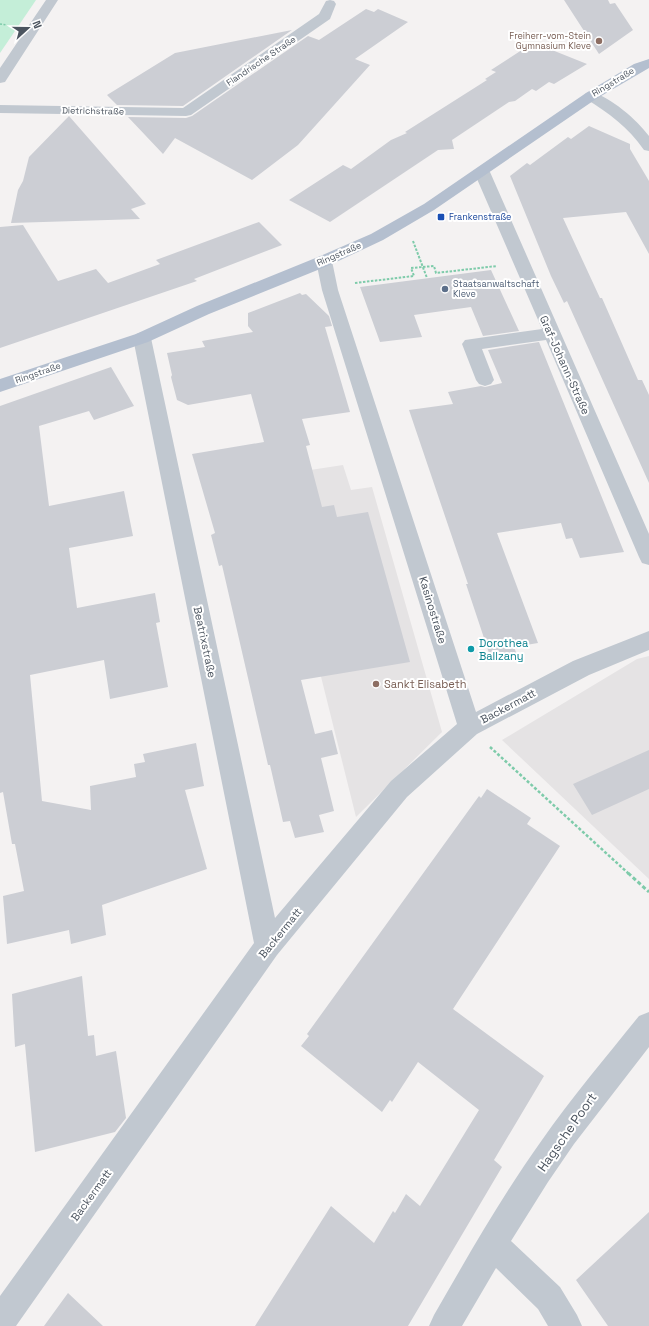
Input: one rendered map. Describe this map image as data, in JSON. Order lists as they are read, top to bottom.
{
  "streets": {
    "main road": ["Ringstraße"],
    "street": [
      "Flandrische Straße",
      "Dietrichstraße",
      "Graf-Johann-Straße",
      "Kasinostraße",
      "Beatrixstraße",
      "Backermatt",
      "Hagsche Poort"
    ]
  },
  "crossings": [
    ["Flandrische Straße", "Dietrichstraße"],
    ["Ringstraße", "Graf-Johann-Straße"],
    ["Ringstraße", "Kasinostraße"],
    ["Ringstraße", "Beatrixstraße"],
    ["Kasinostraße", "Backermatt"],
    ["Beatrixstraße", "Backermatt"]
  ],
  "places": {
    "other": [
      "Freiherr-vom-Stein Gymnasium Kleve",
      "Staatsanwaltschaft Kleve",
      "Dorothea Ballzany",
      "Sankt Elisabeth"
    ],
    "transit": ["Frankenstraße"]
  },
  "north": "right"
}
